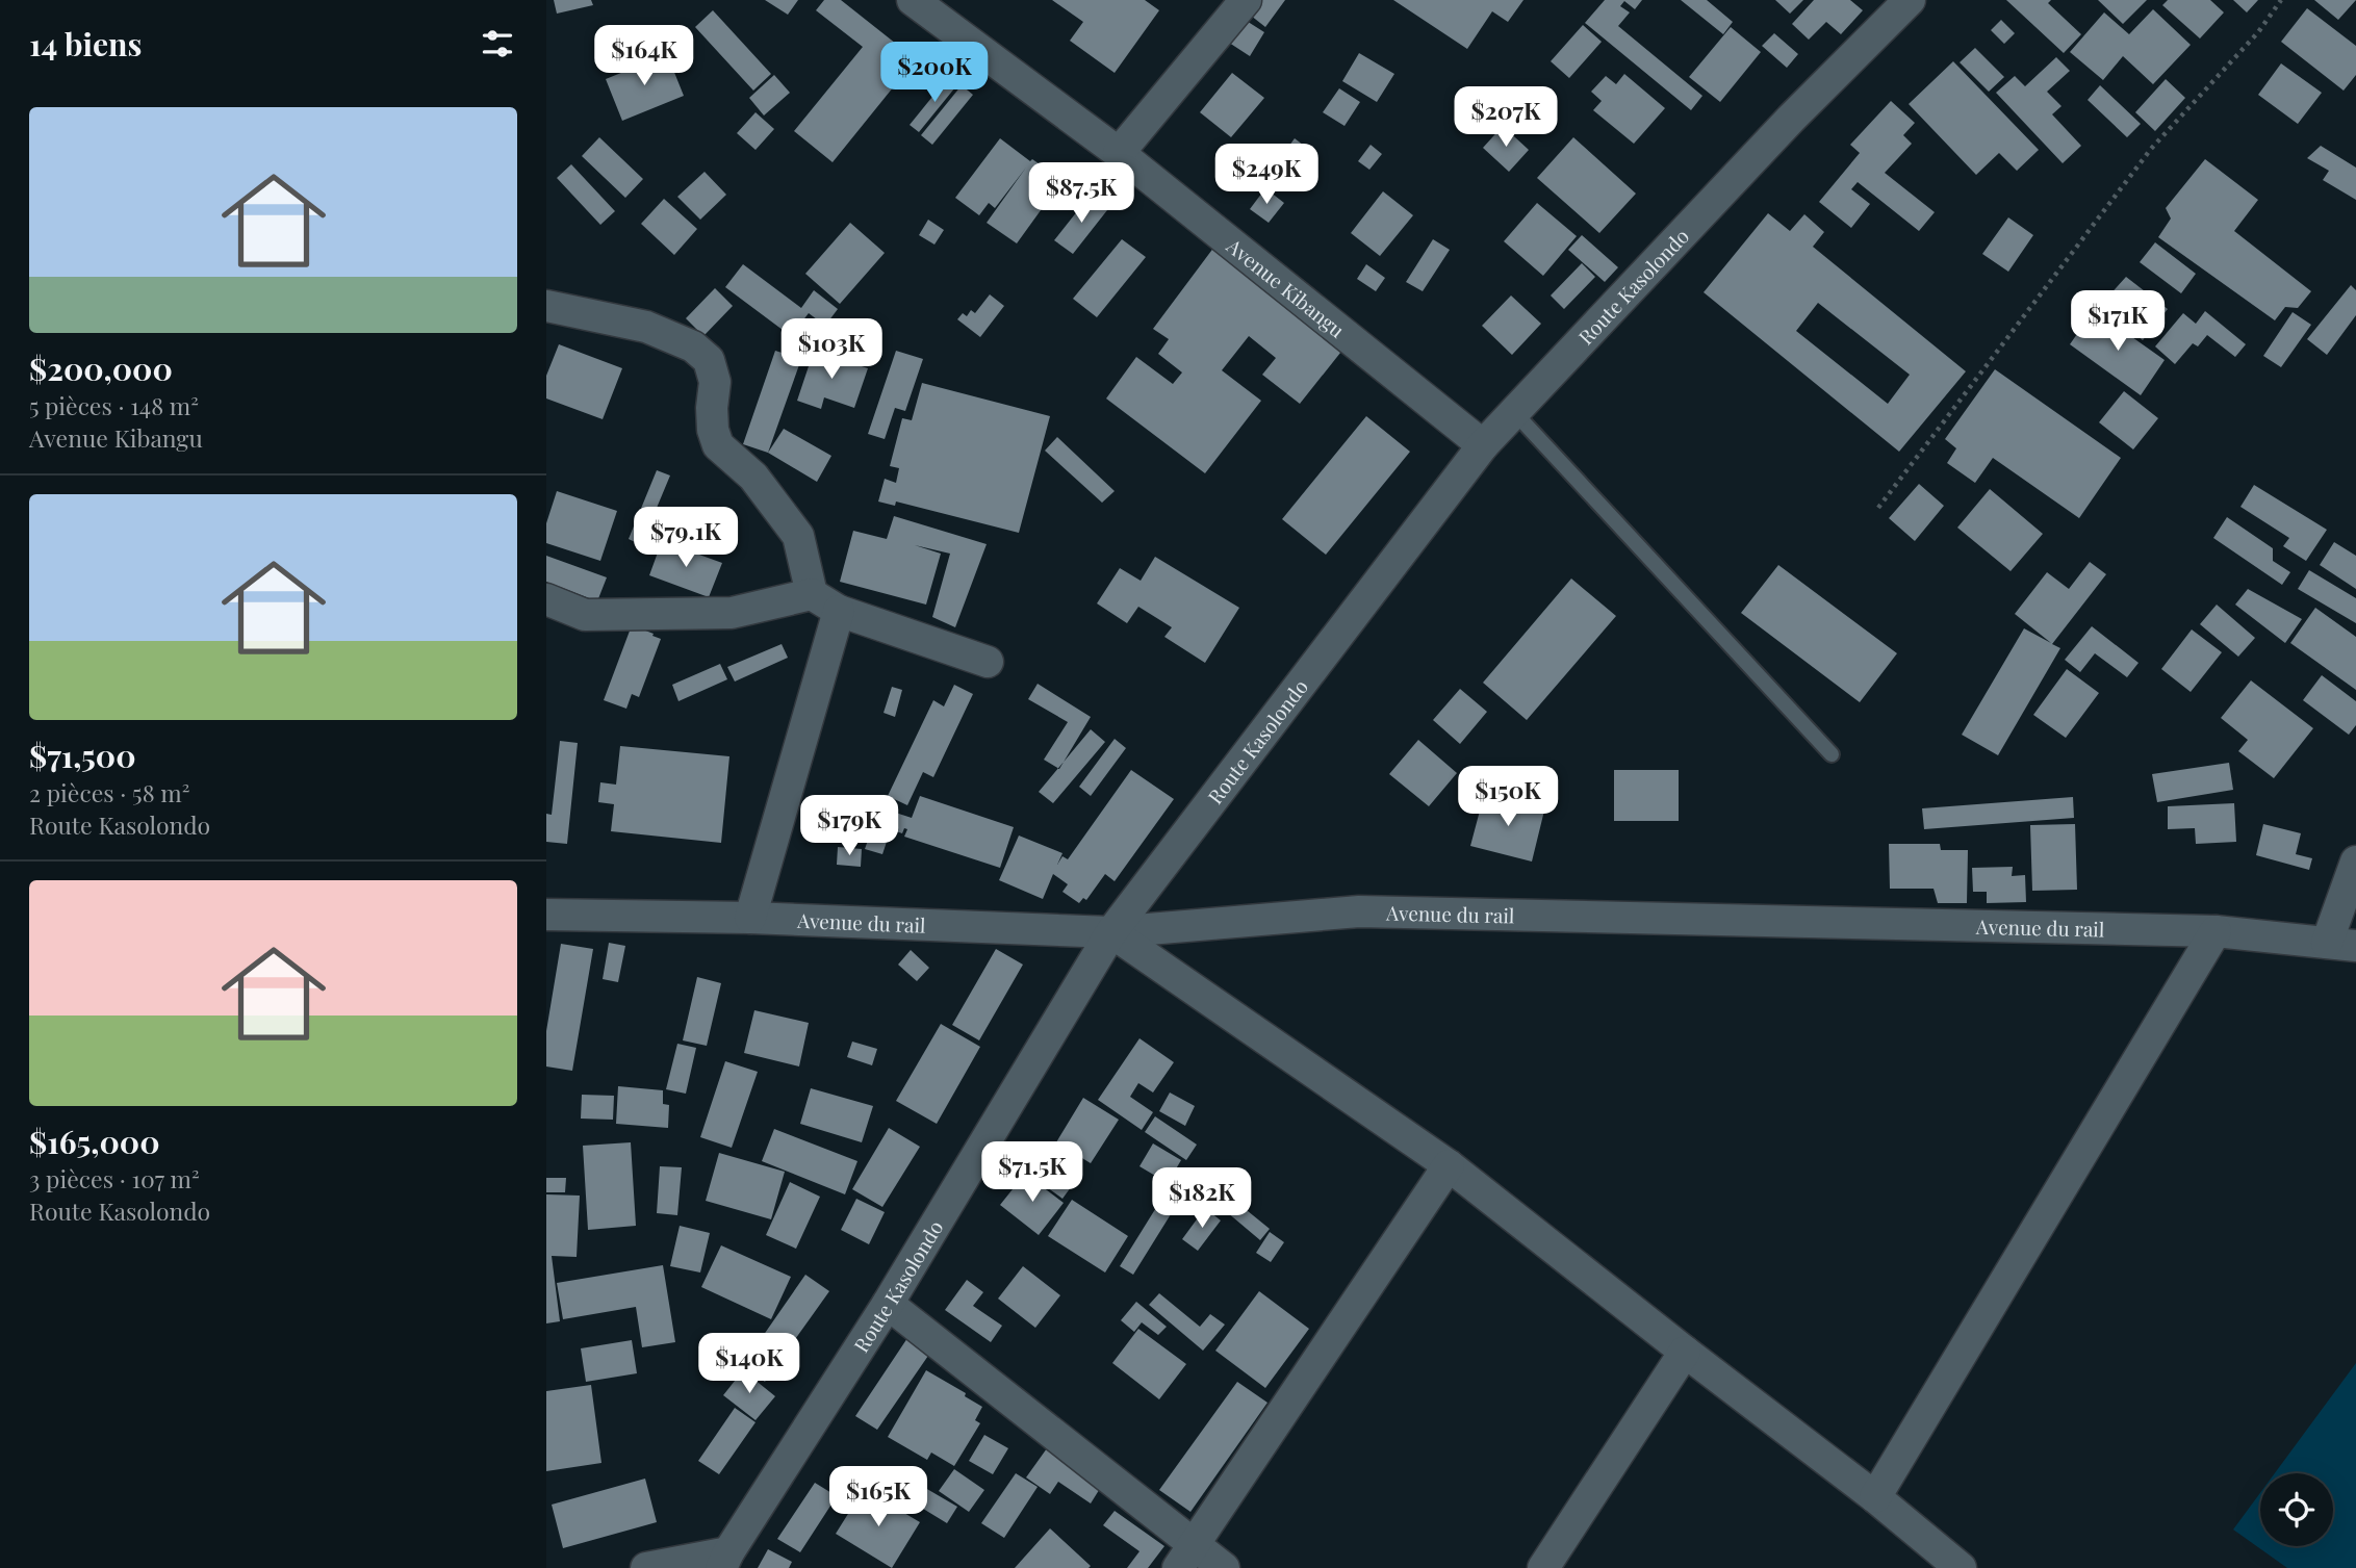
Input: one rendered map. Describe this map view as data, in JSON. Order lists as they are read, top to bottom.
{
  "streets": {
    "street": ["Route Kasolondo", "Avenue Kibangu", "Avenue du rail"]
  },
  "crossings": [
    ["Route Kasolondo", "Avenue Kibangu"],
    ["Route Kasolondo", "Avenue du rail"]
  ],
  "page": {
    "heading": "14 biens",
    "price": [
      "$164K",
      "$200K",
      "$207K",
      "$249K",
      "$87.5K",
      "$171K",
      "$103K",
      "$79.1K",
      "$150K",
      "$179K",
      "$71.5K",
      "$182K",
      "$140K",
      "$165K"
    ],
    "list": [
      {
        "name": "$200,000",
        "note": "5 pièces · 148 m² · Avenue Kibangu"
      },
      {
        "name": "$71,500",
        "note": "2 pièces · 58 m² · Route Kasolondo"
      },
      {
        "name": "$165,000",
        "note": "3 pièces · 107 m² · Route Kasolondo"
      }
    ]
  }
}
